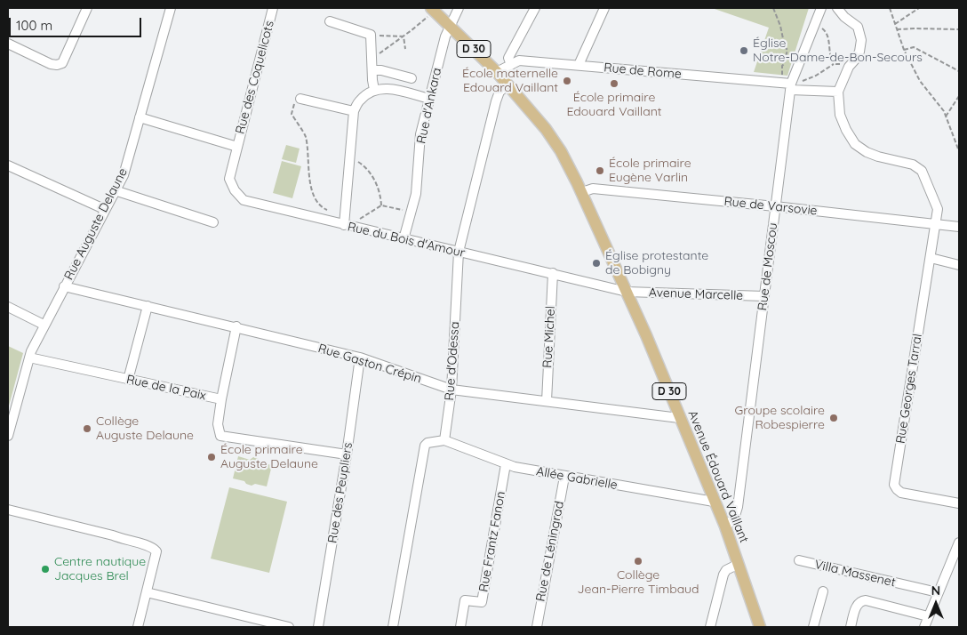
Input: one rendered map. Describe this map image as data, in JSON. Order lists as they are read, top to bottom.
{
  "streets": {
    "main road": ["D 30", "Avenue Édouard Vaillant"],
    "street": [
      "Rue de Rome",
      "Rue des Coquelicots",
      "Rue d'Ankara",
      "Rue de Varsovie",
      "Rue Auguste Delaune",
      "Rue du Bois d'Amour",
      "Rue de Moscou",
      "Avenue Marcelle",
      "Rue Michel",
      "Rue d'Odessa",
      "Rue Gaston Crépin",
      "Rue de la Paix",
      "Rue Georges Tarral",
      "Allée Gabrielle",
      "Rue des Peupliers",
      "Rue Frantz Fanon",
      "Rue de Léningrad",
      "Villa Massenet"
    ]
  },
  "crossings": [
    ["Rue de Rome", "Rue de Moscou"],
    ["Rue de Rome", "Rue Georges Tarral"],
    ["Rue de Rome", "Avenue Édouard Vaillant"],
    ["Rue des Coquelicots", "Rue du Bois d'Amour"],
    ["Rue d'Ankara", "Rue du Bois d'Amour"],
    ["Rue d'Ankara", "Avenue Édouard Vaillant"],
    ["Rue de Varsovie", "Rue de Moscou"],
    ["Rue de Varsovie", "Rue Georges Tarral"],
    ["Rue de Varsovie", "Avenue Édouard Vaillant"],
    ["Rue Auguste Delaune", "Rue Gaston Crépin"],
    ["Rue Auguste Delaune", "Rue de la Paix"],
    ["Rue du Bois d'Amour", "Avenue Marcelle"],
    ["Rue du Bois d'Amour", "Rue Michel"],
    ["Rue du Bois d'Amour", "Rue d'Odessa"],
    ["Rue du Bois d'Amour", "Avenue Édouard Vaillant"],
    ["Rue de Moscou", "Avenue Marcelle"],
    ["Rue de Moscou", "Avenue Édouard Vaillant"],
    ["Avenue Marcelle", "Avenue Édouard Vaillant"],
    ["Rue Michel", "Rue Gaston Crépin"],
    ["Rue d'Odessa", "Rue Gaston Crépin"],
    ["Rue d'Odessa", "Avenue Édouard Vaillant"],
    ["Rue d'Odessa", "Allée Gabrielle"],
    ["Rue Gaston Crépin", "Avenue Édouard Vaillant"],
    ["Rue Gaston Crépin", "Rue des Peupliers"],
    ["Rue de la Paix", "Rue des Peupliers"],
    ["Avenue Édouard Vaillant", "Allée Gabrielle"],
    ["Allée Gabrielle", "Rue Frantz Fanon"],
    ["Allée Gabrielle", "Rue de Léningrad"]
  ],
  "places": [
    "Église Notre-Dame-de-Bon-Secours",
    "École maternelle Edouard Vaillant",
    "École primaire Edouard Vaillant",
    "École primaire Eugène Varlin",
    "Église protestante de Bobigny",
    "Groupe scolaire Robespierre",
    "Collège Auguste Delaune",
    "École primaire Auguste Delaune",
    "Collège Jean-Pierre Timbaud",
    "Centre nautique Jacques Brel"
  ],
  "scale_bar": "100 m",
  "north": "top"
}
